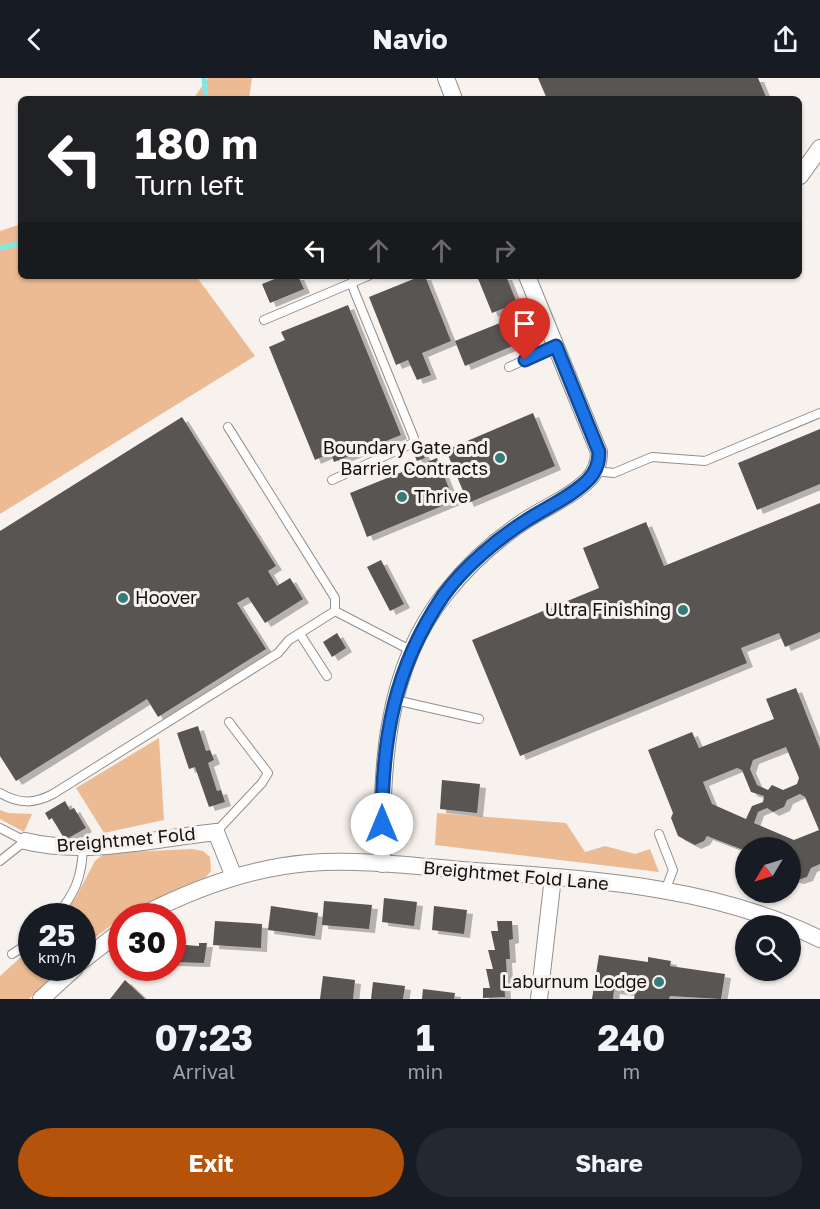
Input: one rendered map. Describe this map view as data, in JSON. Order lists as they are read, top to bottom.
{
  "streets": {
    "street": ["Breightmet Fold", "Breightmet Fold Lane"]
  },
  "crossings": [
    ["Breightmet Fold", "Breightmet Fold Lane"]
  ],
  "places": [
    "Boundary Gate and Barrier Contracts",
    "Thrive",
    "Hoover",
    "Ultra Finishing",
    "Laburnum Lodge"
  ],
  "north": "bottom left",
  "page": {
    "header": "Navio",
    "turn": ["180 m", "Turn left"],
    "speed": "25 km/h",
    "limit": "30",
    "eta": [
      "07:23",
      "Arrival",
      "1",
      "min",
      "240",
      "m"
    ],
    "buttons": ["Exit", "Share"]
  }
}
